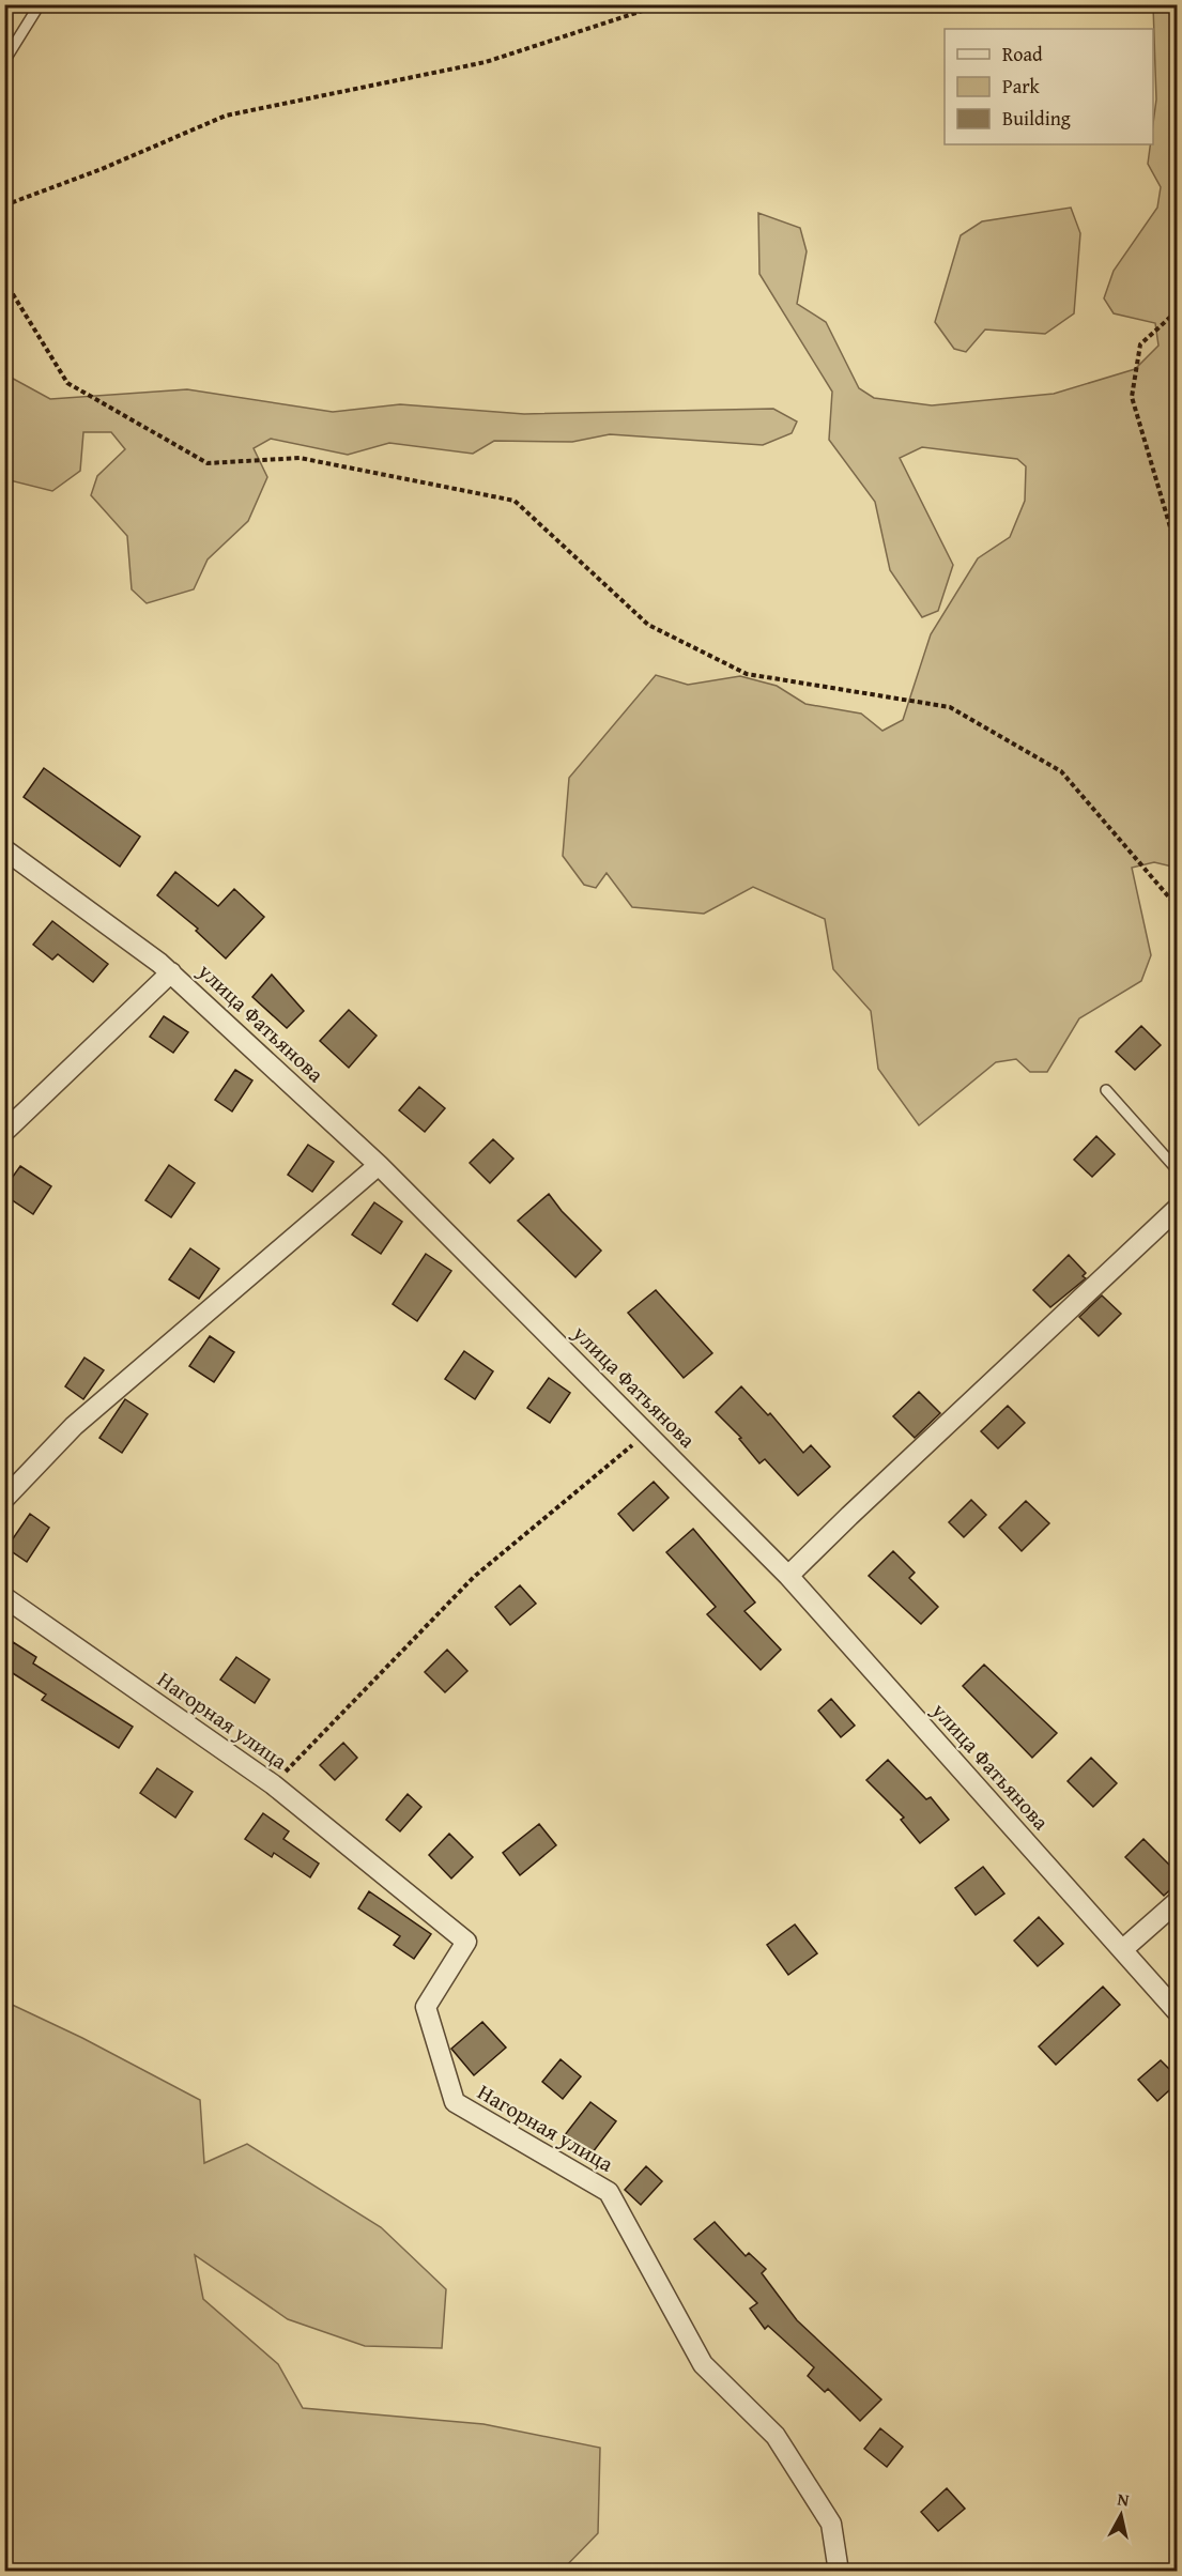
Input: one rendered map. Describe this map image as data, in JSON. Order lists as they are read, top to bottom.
{
  "streets": {
    "street": ["улица Фатьянова", "Нагорная улица"]
  },
  "legend": ["Road", "Park", "Building"],
  "north": "top"
}
